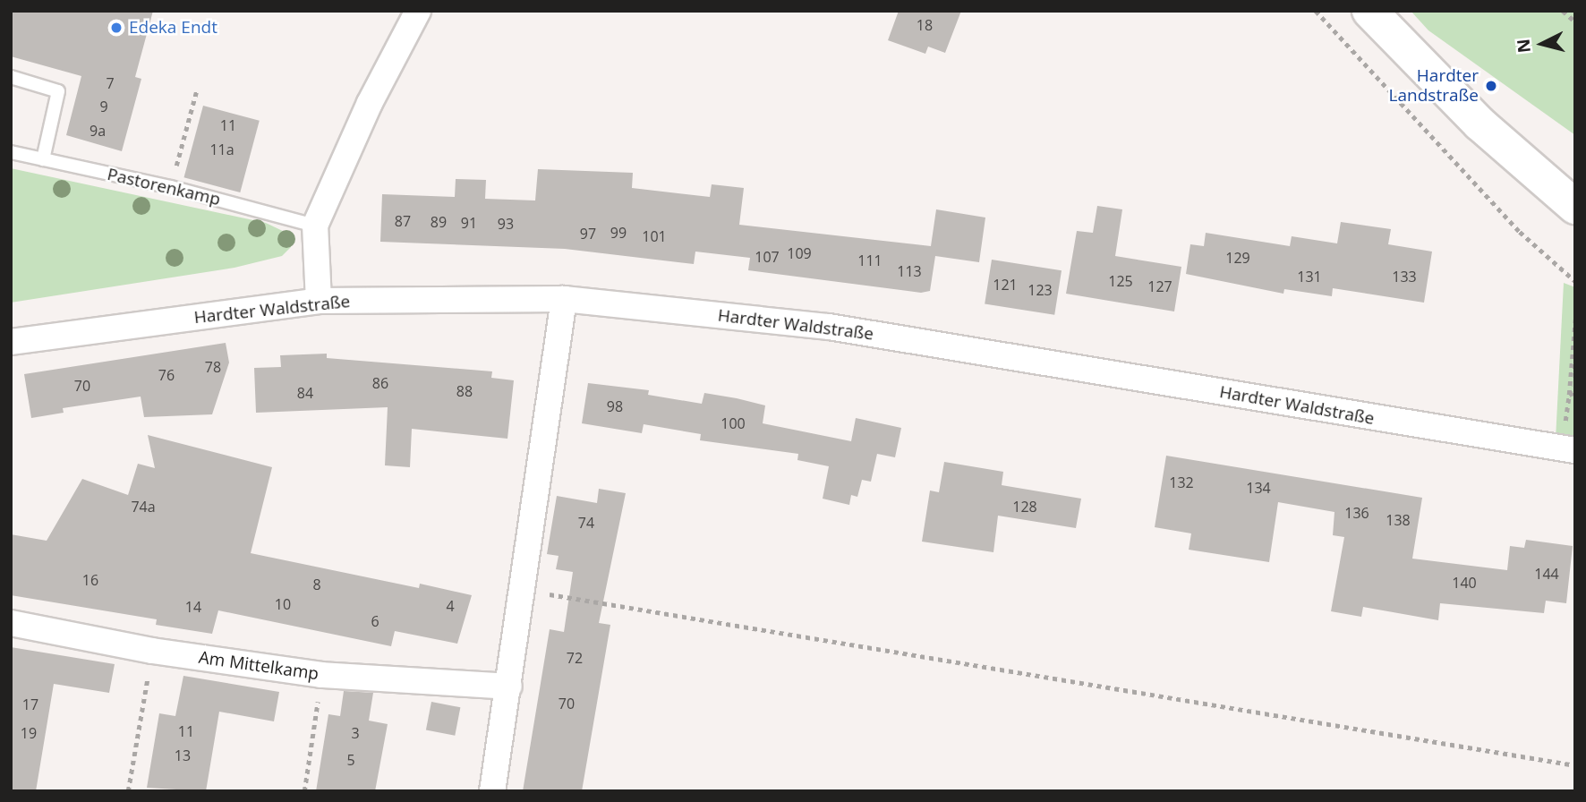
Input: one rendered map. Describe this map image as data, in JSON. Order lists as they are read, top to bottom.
{
  "streets": {
    "street": ["Hardter Waldstraße", "Am Mittelkamp"],
    "lane": ["Pastorenkamp"]
  },
  "places": ["Edeka Endt", "Hardter Landstraße"],
  "house_numbers": [
    "18",
    "7",
    "9",
    "11",
    "9a",
    "11a",
    "87",
    "89",
    "91",
    "93",
    "99",
    "97",
    "101",
    "109",
    "107",
    "129",
    "111",
    "113",
    "131",
    "133",
    "125",
    "121",
    "127",
    "123",
    "78",
    "76",
    "86",
    "70",
    "88",
    "84",
    "98",
    "100",
    "132",
    "134",
    "74a",
    "128",
    "136",
    "138",
    "74",
    "144",
    "16",
    "140",
    "8",
    "10",
    "4",
    "14",
    "6",
    "72",
    "70",
    "17",
    "11",
    "19",
    "3",
    "13",
    "5"
  ],
  "north": "left"
}
